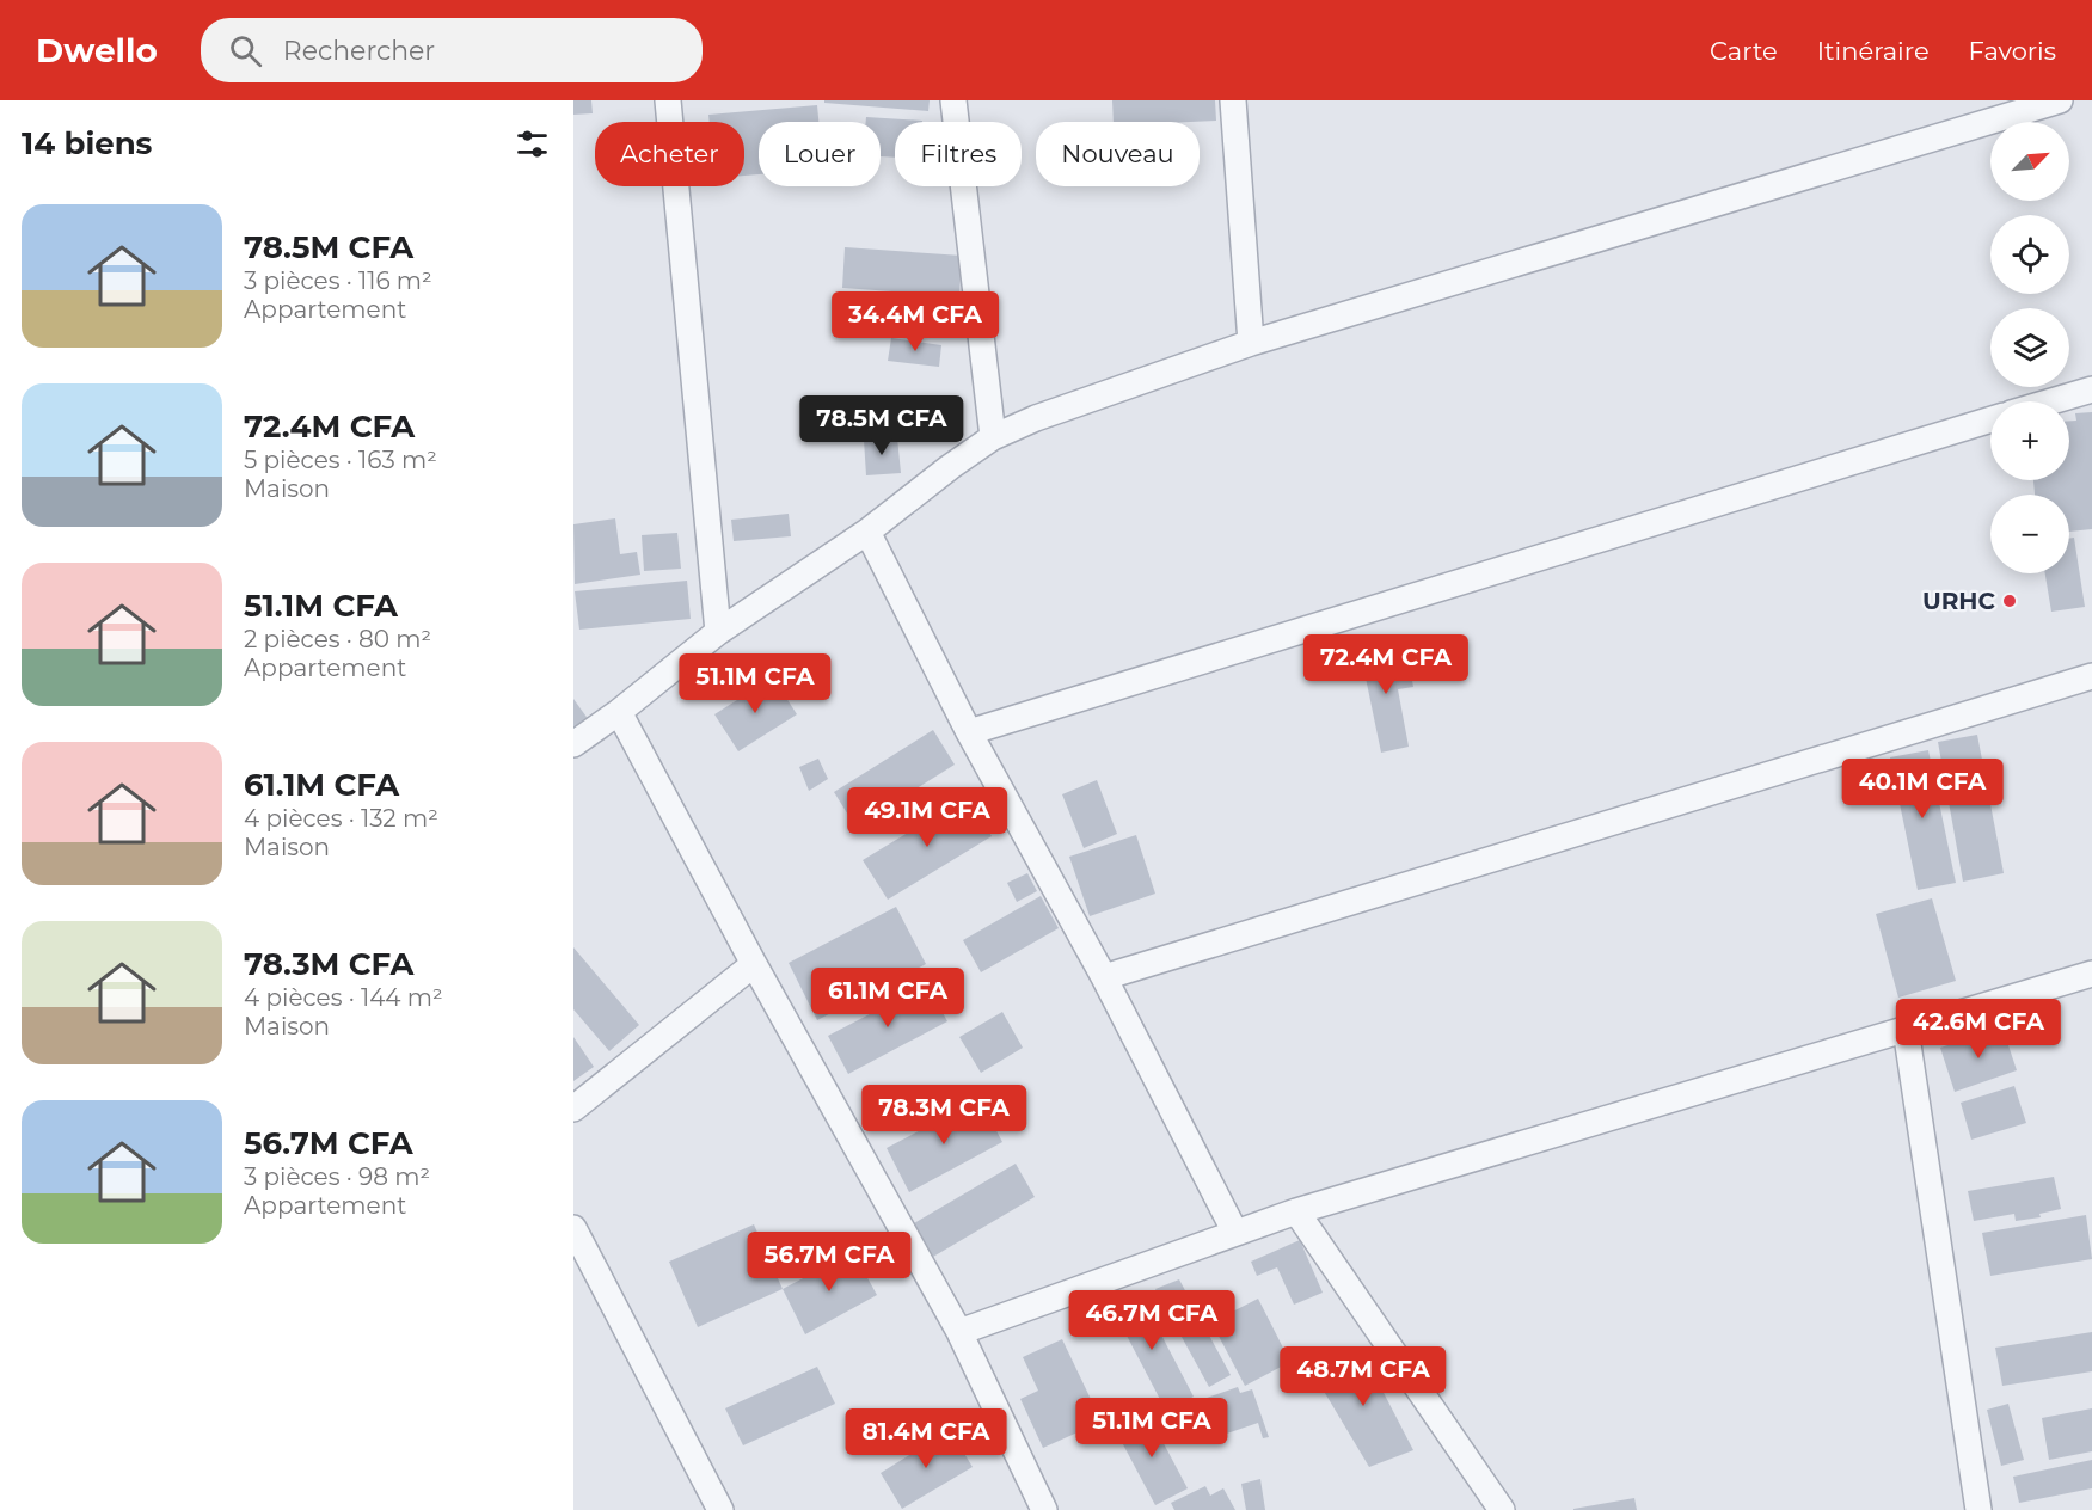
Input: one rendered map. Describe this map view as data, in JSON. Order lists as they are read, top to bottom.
{
  "places": ["URHC"],
  "north": "top right",
  "page": {
    "header": "Dwello",
    "search": "Rechercher",
    "nav": ["Carte", "Itinéraire", "Favoris"],
    "heading": "14 biens",
    "map_buttons": ["+", "−"],
    "chip": [
      "Acheter",
      "Louer",
      "Filtres",
      "Nouveau"
    ],
    "list": [
      {
        "name": "78.5M CFA",
        "note": "3 pièces · 116 m² · Appartement"
      },
      {
        "name": "72.4M CFA",
        "note": "5 pièces · 163 m² · Maison"
      },
      {
        "name": "51.1M CFA",
        "note": "2 pièces · 80 m² · Appartement"
      },
      {
        "name": "61.1M CFA",
        "note": "4 pièces · 132 m² · Maison"
      },
      {
        "name": "78.3M CFA",
        "note": "4 pièces · 144 m² · Maison"
      },
      {
        "name": "56.7M CFA",
        "note": "3 pièces · 98 m² · Appartement"
      }
    ],
    "price": [
      "34.4M CFA",
      "78.5M CFA",
      "72.4M CFA",
      "51.1M CFA",
      "40.1M CFA",
      "49.1M CFA",
      "61.1M CFA",
      "42.6M CFA",
      "78.3M CFA",
      "56.7M CFA",
      "46.7M CFA",
      "48.7M CFA",
      "51.1M CFA",
      "81.4M CFA"
    ]
  }
}
